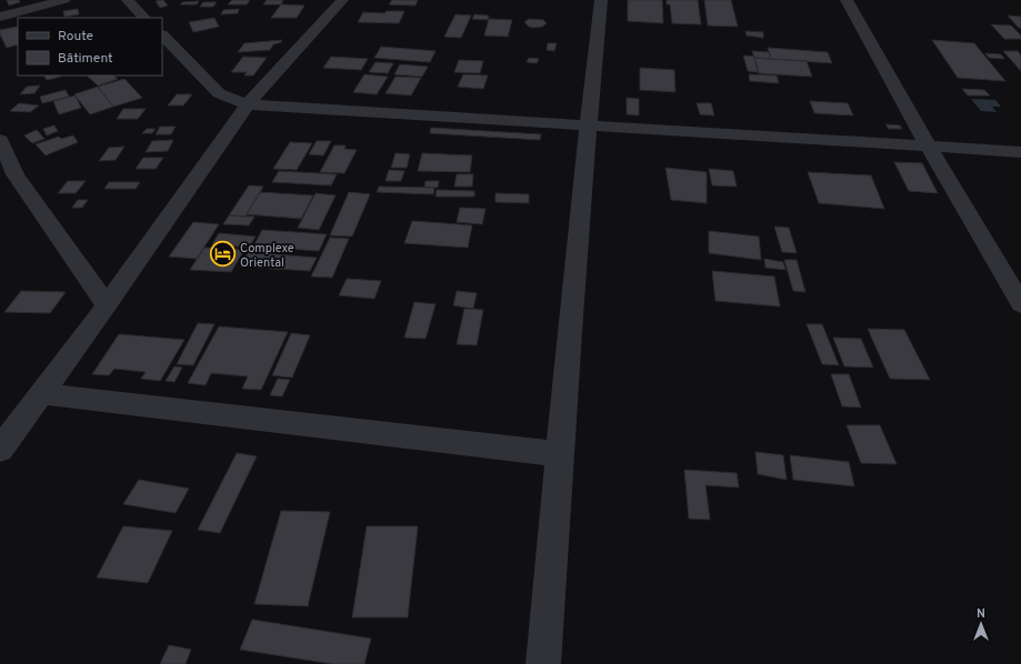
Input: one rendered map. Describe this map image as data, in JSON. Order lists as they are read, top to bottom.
{
  "places": {
    "hotel": ["Complexe Oriental"]
  },
  "legend": ["Route", "Bâtiment"],
  "north": "top"
}
